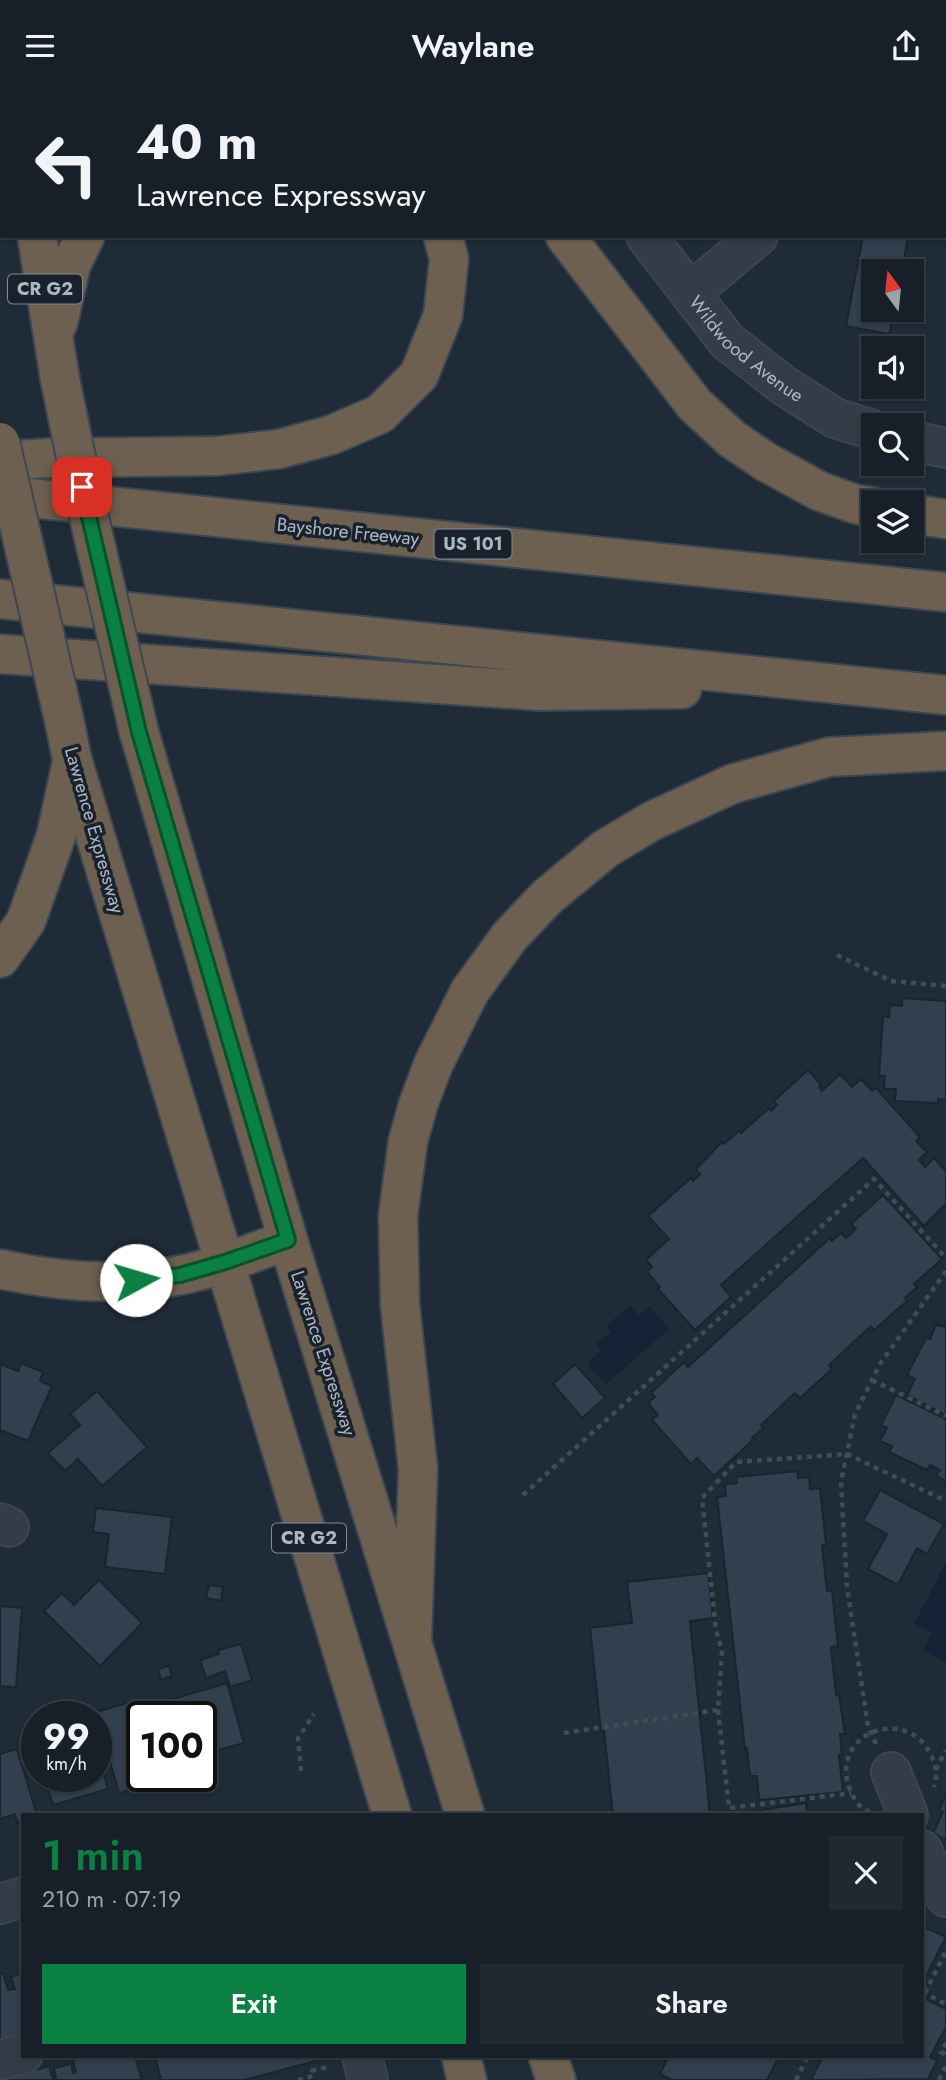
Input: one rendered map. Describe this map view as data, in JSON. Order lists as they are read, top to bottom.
{
  "streets": {
    "highway": [
      "CR G2",
      "Bayshore Freeway",
      "US 101",
      "Lawrence Expressway"
    ],
    "street": ["Wildwood Avenue"]
  },
  "north": "top",
  "page": {
    "header": "Waylane",
    "turn": ["40 m", "Lawrence Expressway"],
    "speed": "99 km/h",
    "limit": "100",
    "heading": ["1 min", "210 m · 07:19"],
    "buttons": ["Exit", "Share"]
  }
}
